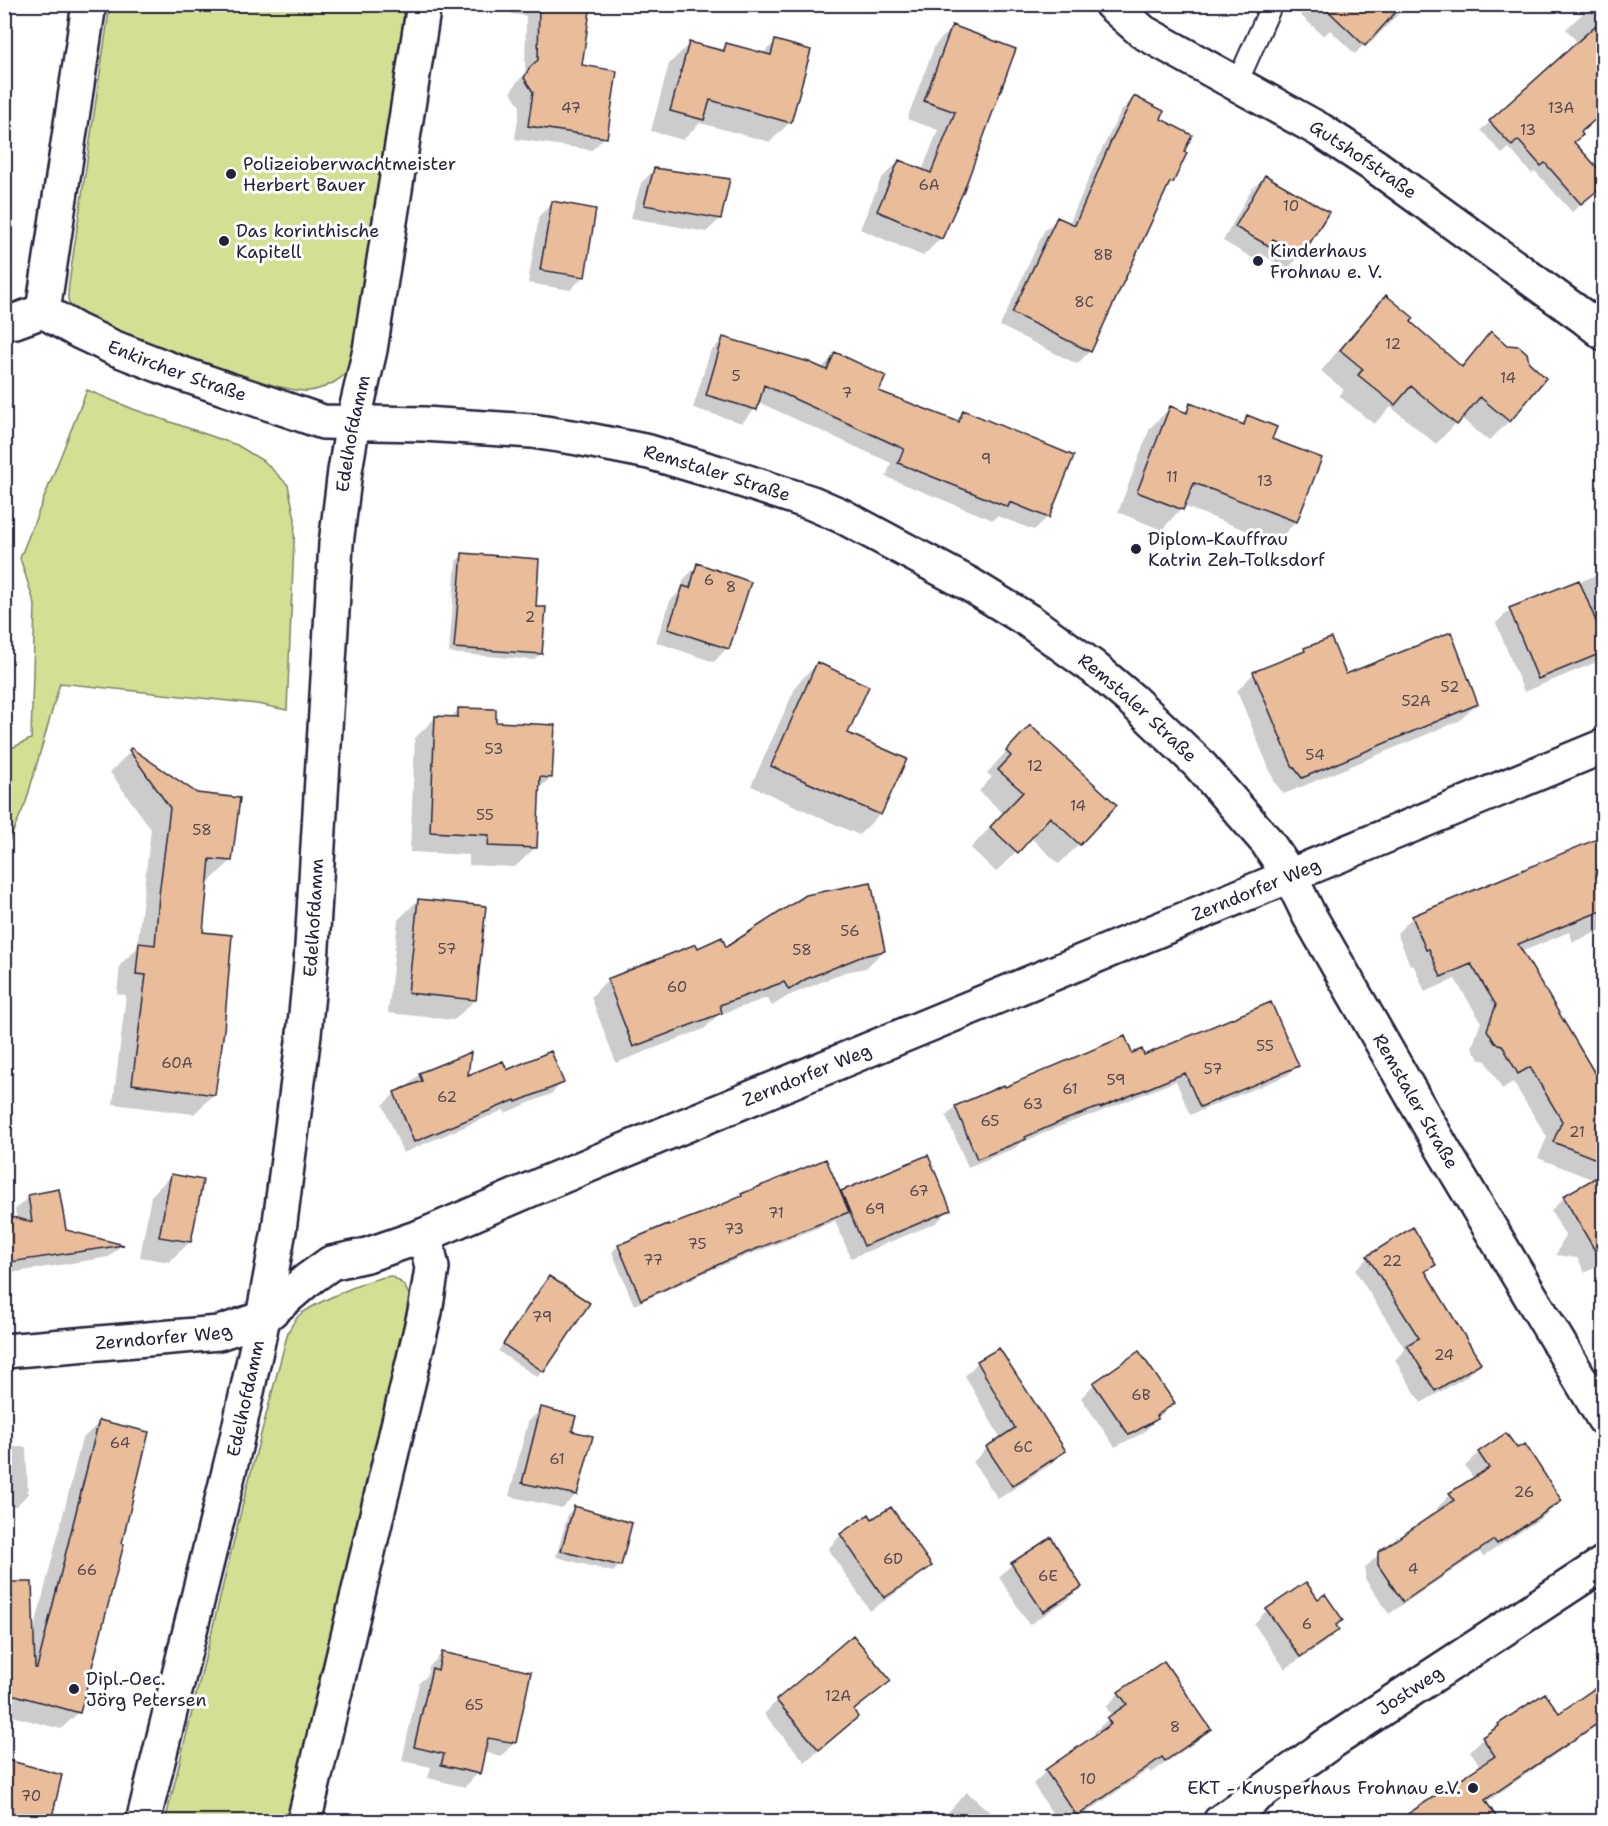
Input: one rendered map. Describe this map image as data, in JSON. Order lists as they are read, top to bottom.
{
  "streets": {
    "street": [
      "Gutshofstraße",
      "Enkircher Straße",
      "Edelhofdamm",
      "Remstaler Straße",
      "Zerndorfer Weg",
      "Jostweg"
    ]
  },
  "crossings": [
    ["Enkircher Straße", "Edelhofdamm"],
    ["Enkircher Straße", "Remstaler Straße"],
    ["Edelhofdamm", "Remstaler Straße"],
    ["Edelhofdamm", "Zerndorfer Weg"],
    ["Remstaler Straße", "Zerndorfer Weg"]
  ],
  "places": [
    "Polizeioberwachtmeister Herbert Bauer",
    "Das korinthische Kapitell",
    "Kinderhaus Frohnau e. V.",
    "Diplom-Kauffrau Katrin Zeh-Tolksdorf",
    "Dipl.-Oec. Jörg Petersen",
    "EKT - Knusperhaus Frohnau e.V."
  ],
  "house_numbers": [
    "47",
    "13A",
    "13",
    "6A",
    "10",
    "8B",
    "8C",
    "12",
    "5",
    "14",
    "7",
    "9",
    "11",
    "13",
    "6",
    "8",
    "2",
    "52",
    "52A",
    "53",
    "54",
    "12",
    "14",
    "55",
    "58",
    "56",
    "57",
    "58",
    "60",
    "55",
    "60A",
    "57",
    "59",
    "61",
    "62",
    "63",
    "65",
    "21",
    "67",
    "69",
    "71",
    "73",
    "75",
    "77",
    "22",
    "79",
    "24",
    "6B",
    "64",
    "6C",
    "61",
    "26",
    "6D",
    "4",
    "66",
    "6E",
    "6",
    "12A",
    "65",
    "8",
    "10",
    "70"
  ]
}
